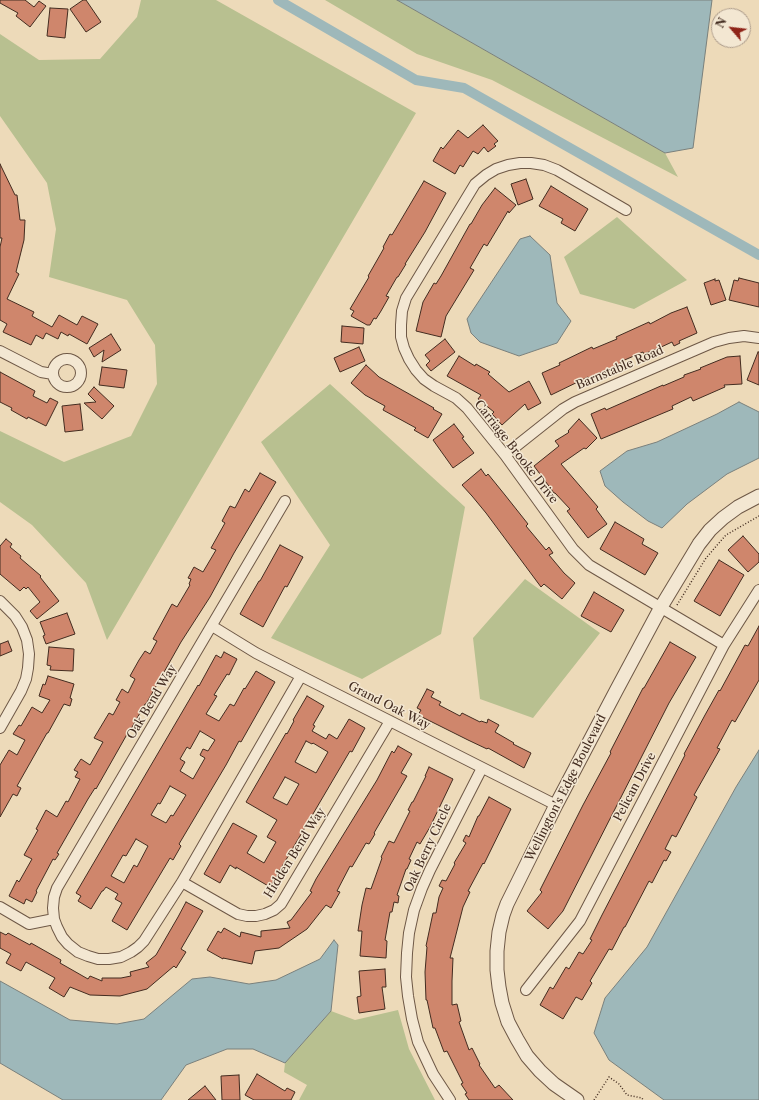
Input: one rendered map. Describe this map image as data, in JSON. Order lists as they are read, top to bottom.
{
  "streets": {
    "street": [
      "Barnstable Road",
      "Carriage Brooke Drive",
      "Oak Bend Way",
      "Grand Oak Way",
      "Pelican Drive",
      "Wellington's Edge Boulevard",
      "Oak Berry Circle",
      "Hidden Bend Way"
    ]
  },
  "crossings": [
    ["Barnstable Road", "Carriage Brooke Drive"],
    ["Carriage Brooke Drive", "Pelican Drive"],
    ["Carriage Brooke Drive", "Wellington's Edge Boulevard"],
    ["Oak Bend Way", "Grand Oak Way"],
    ["Oak Bend Way", "Hidden Bend Way"],
    ["Grand Oak Way", "Wellington's Edge Boulevard"],
    ["Grand Oak Way", "Oak Berry Circle"],
    ["Grand Oak Way", "Hidden Bend Way"]
  ],
  "north": "top left"
}
